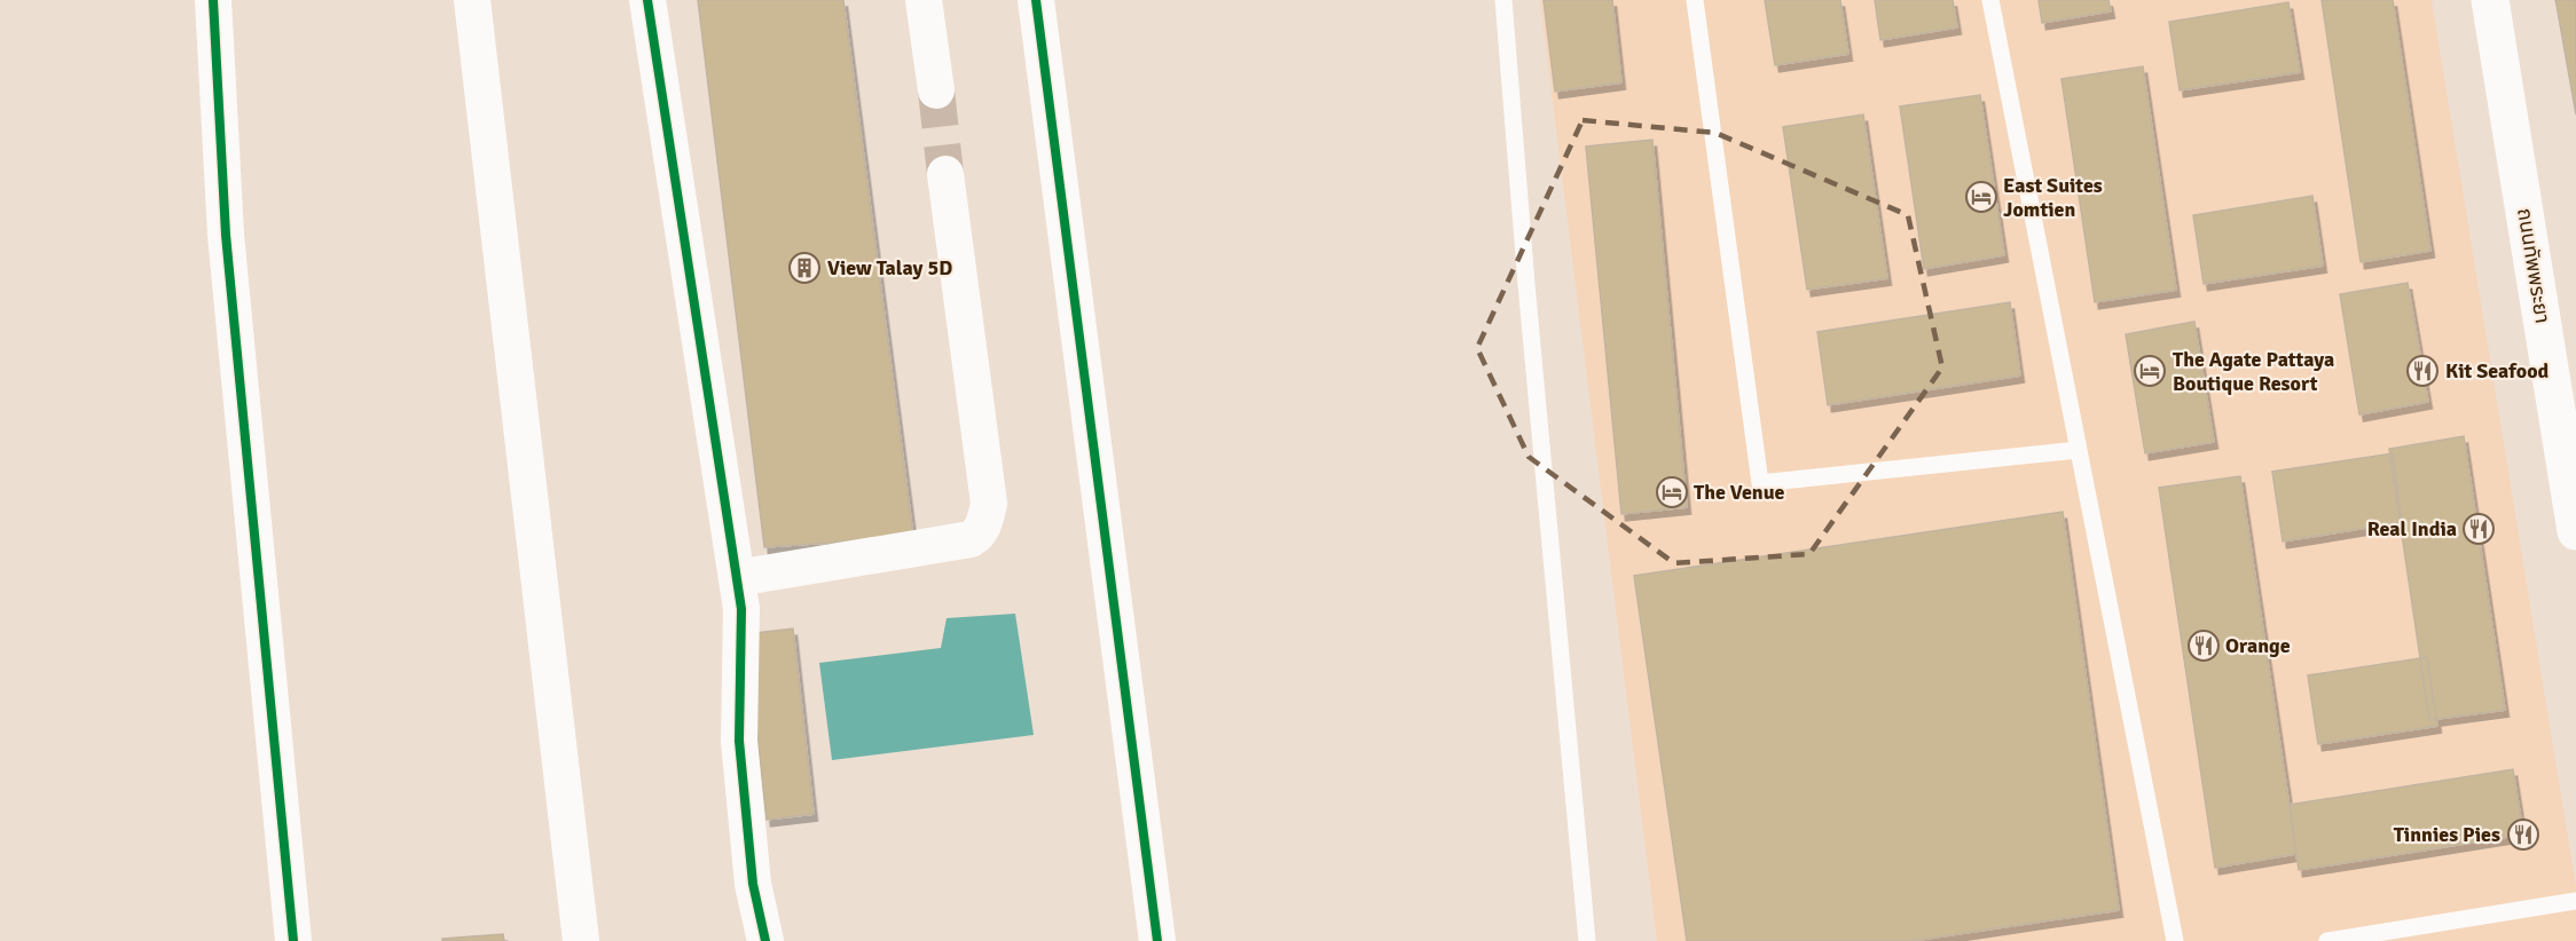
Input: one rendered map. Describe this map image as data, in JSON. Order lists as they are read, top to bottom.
{
  "streets": {
    "street": ["ถนนทัพพระยา"]
  },
  "places": {
    "hotel": ["East Suites Jomtien", "The Agate Pattaya Boutique Resort", "The Venue"],
    "building": ["View Talay 5D"],
    "restaurant": [
      "Kit Seafood",
      "Real India",
      "Orange",
      "Tinnies Pies"
    ]
  }
}
